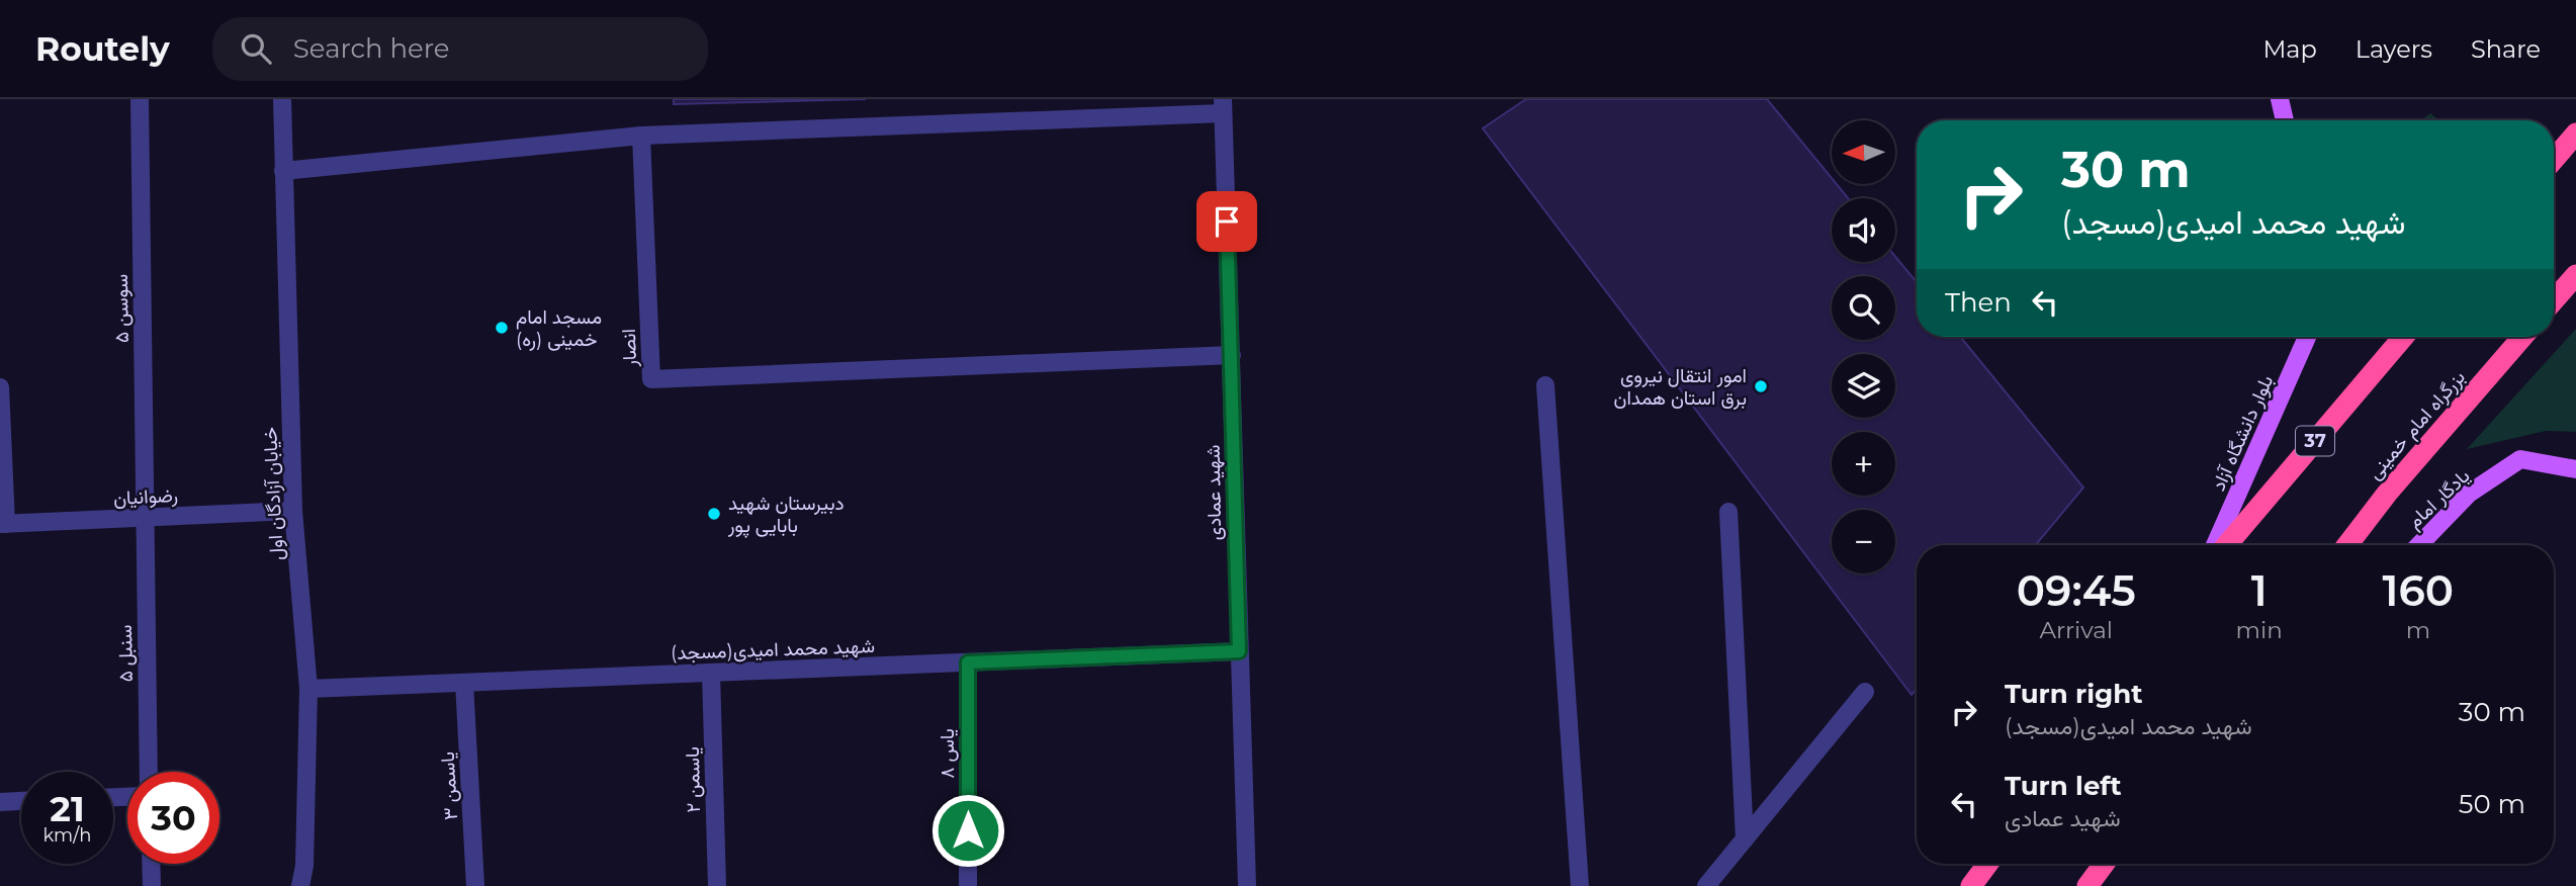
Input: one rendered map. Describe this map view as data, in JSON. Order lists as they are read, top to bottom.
{
  "streets": {
    "highway": ["بزرگراه امام خمینی", "37"],
    "main road": ["بلوار دانشگاه آزاد", "یادگار امام"],
    "street": [
      "سوسن ۵",
      "انصار",
      "شهید عمادی",
      "خیابان آزادگان اول",
      "رضوانیان",
      "(مسجد)شهید محمد امیدی",
      "سنبل ۵",
      "یاس ۸",
      "یاسمن ۲",
      "یاسمن ۳"
    ]
  },
  "crossings": [
    ["سوسن ۵", "رضوانیان"],
    ["سوسن ۵", "سنبل ۵"],
    ["انصار", "شهید عمادی"],
    ["شهید عمادی", "(مسجد)شهید محمد امیدی"],
    ["خیابان آزادگان اول", "رضوانیان"],
    ["خیابان آزادگان اول", "(مسجد)شهید محمد امیدی"],
    ["رضوانیان", "سنبل ۵"],
    ["(مسجد)شهید محمد امیدی", "یاس ۸"],
    ["(مسجد)شهید محمد امیدی", "یاسمن ۲"],
    ["(مسجد)شهید محمد امیدی", "یاسمن ۳"]
  ],
  "places": ["مسجد امام خمینی (ره)", "امور انتقال نیروی برق استان همدان", "دبیرستان شهید بابایی پور"],
  "north": "left",
  "page": {
    "header": "Routely",
    "search": "Search here",
    "nav": ["Map", "Layers", "Share"],
    "map_buttons": ["+", "−"],
    "turn": ["30 m", "(مسجد)شهید محمد امیدی"],
    "then": "Then",
    "eta": [
      "09:45",
      "Arrival",
      "1",
      "min",
      "160",
      "m"
    ],
    "list": [
      {
        "name": "Turn right",
        "note": "(مسجد)شهید محمد امیدی",
        "value": "30 m"
      },
      {
        "name": "Turn left",
        "note": "شهید عمادی",
        "value": "50 m"
      }
    ],
    "speed": "21 km/h",
    "limit": "30"
  }
}
